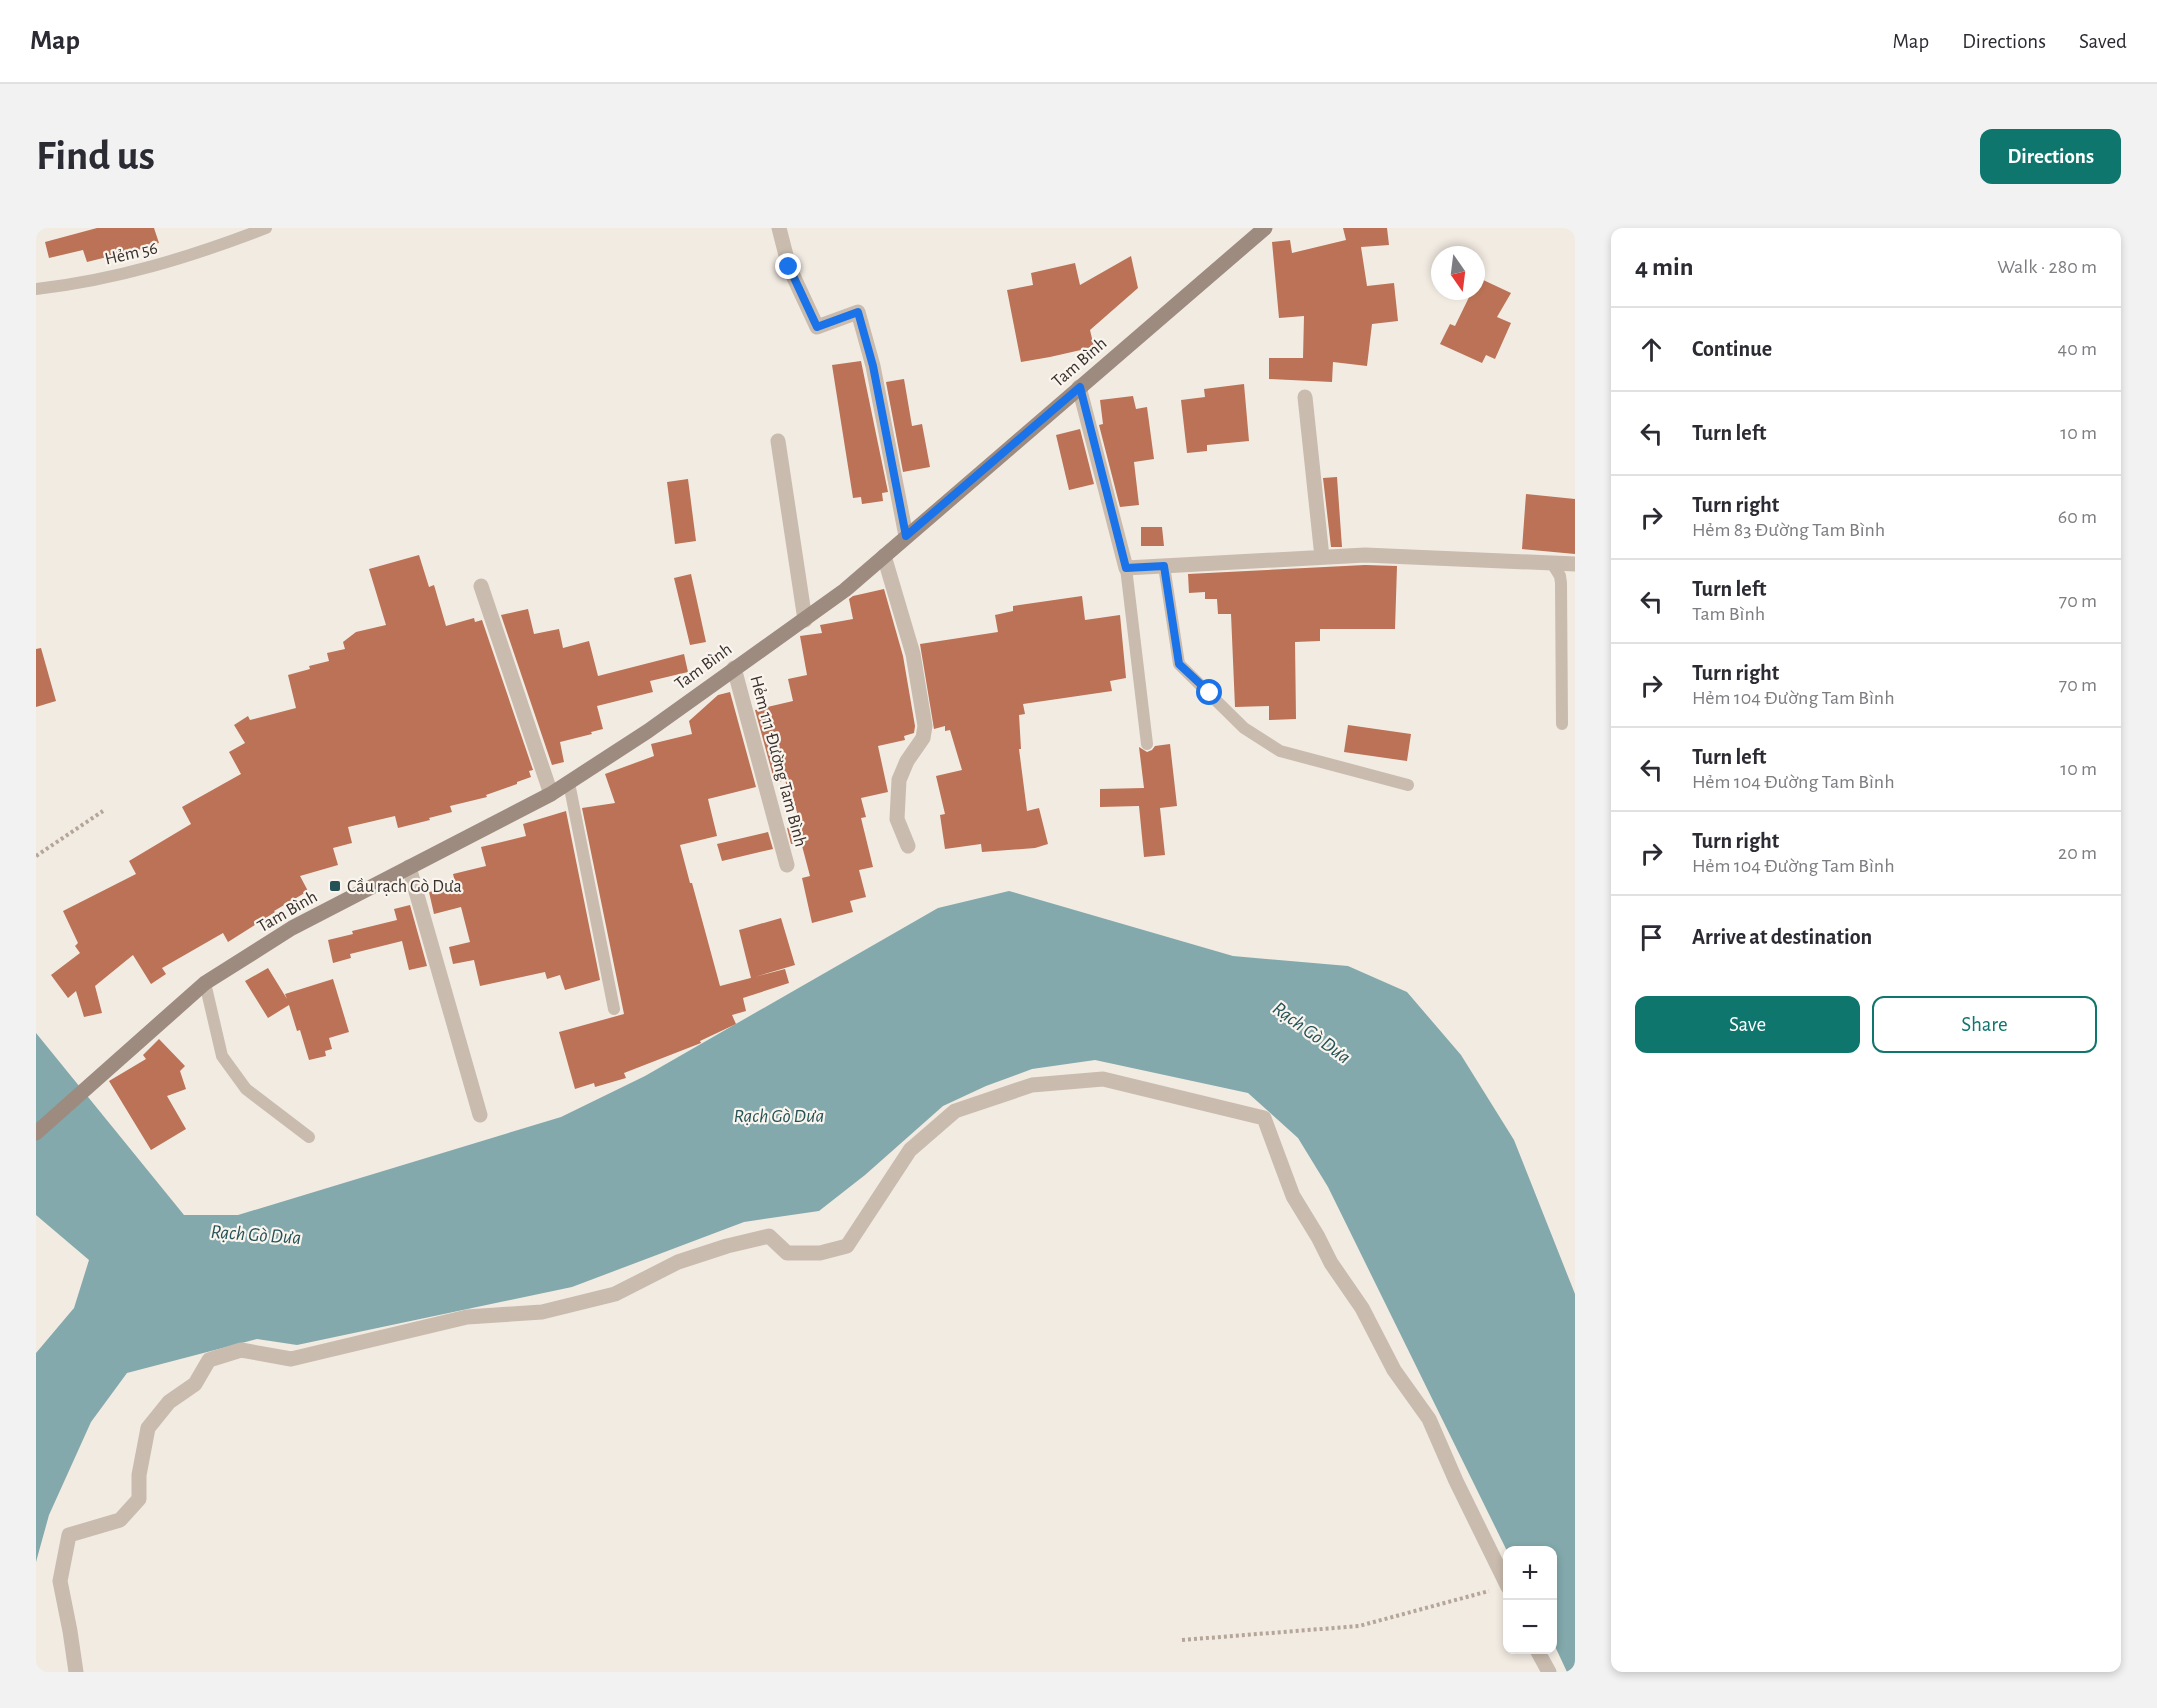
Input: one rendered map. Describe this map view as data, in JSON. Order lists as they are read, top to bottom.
{
  "streets": {
    "main road": ["Tam Bình"],
    "street": ["Hẻm 111 Đường Tam Bình"],
    "lane": ["Hẻm 56"]
  },
  "crossings": [
    ["Tam Bình", "Hẻm 111 Đường Tam Bình"]
  ],
  "water": ["Rạch Gò Dưa"],
  "places": {
    "transit": ["Cầu rạch Gò Dưa"]
  },
  "north": "bottom",
  "page": {
    "header": "Map",
    "nav": ["Map", "Directions", "Saved"],
    "buttons": [
      "Directions",
      ["Save", "Share"]
    ],
    "title": "Find us",
    "heading": ["4 min", "Walk · 280 m"],
    "list": [
      ["Continue", "40 m"],
      ["Turn left", "10 m"],
      ["Turn right", "Hẻm 83 Đường Tam Bình", "60 m"],
      ["Turn left", "Tam Bình", "70 m"],
      ["Turn right", "Hẻm 104 Đường Tam Bình", "70 m"],
      ["Turn left", "Hẻm 104 Đường Tam Bình", "10 m"],
      ["Turn right", "Hẻm 104 Đường Tam Bình", "20 m"],
      "Arrive at destination"
    ],
    "map_buttons": ["+", "−"]
  }
}
